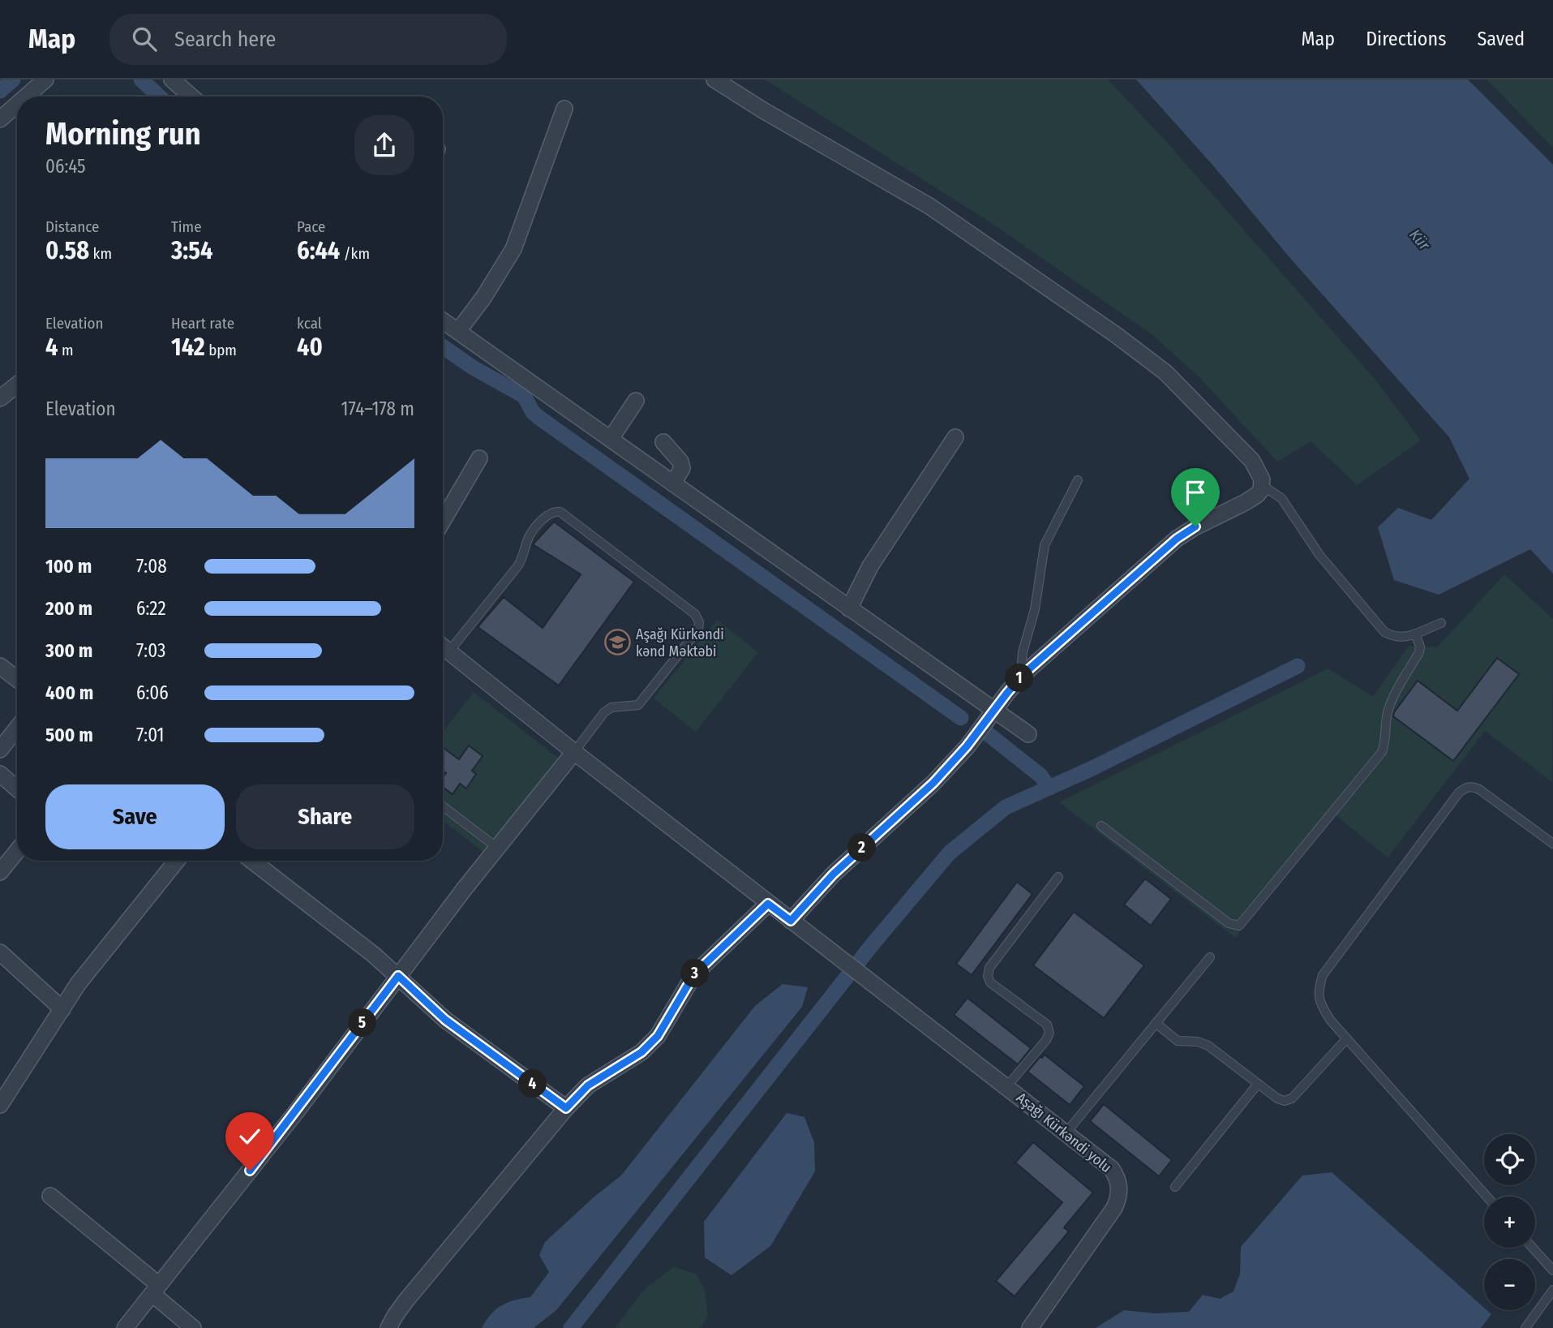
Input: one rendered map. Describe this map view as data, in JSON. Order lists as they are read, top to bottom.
{
  "streets": {
    "street": ["Aşağı Kürkəndi yolu"]
  },
  "water": ["Kür"],
  "places": {
    "school or university": ["Aşağı Kürkəndi kənd Məktəbi"]
  },
  "page": {
    "header": "Map",
    "search": "Search here",
    "nav": ["Map", "Directions", "Saved"],
    "heading": ["Morning run", "06:45"],
    "stats": [
      ["Distance", "0.58 km"],
      ["Time", "3:54"],
      ["Pace", "6:44 /km"],
      ["Elevation", "4 m"],
      ["Heart rate", "142 bpm"],
      ["kcal", "40"]
    ],
    "chart": ["Elevation", "174–178 m"],
    "list": [
      {
        "name": "100 m",
        "note": "7:08"
      },
      {
        "name": "200 m",
        "note": "6:22"
      },
      {
        "name": "300 m",
        "note": "7:03"
      },
      {
        "name": "400 m",
        "note": "6:06"
      },
      {
        "name": "500 m",
        "note": "7:01"
      }
    ],
    "pins": [
      "1",
      "2",
      "3",
      "5",
      "4"
    ],
    "buttons": ["Save", "Share"],
    "map_buttons": ["+", "−"]
  }
}
